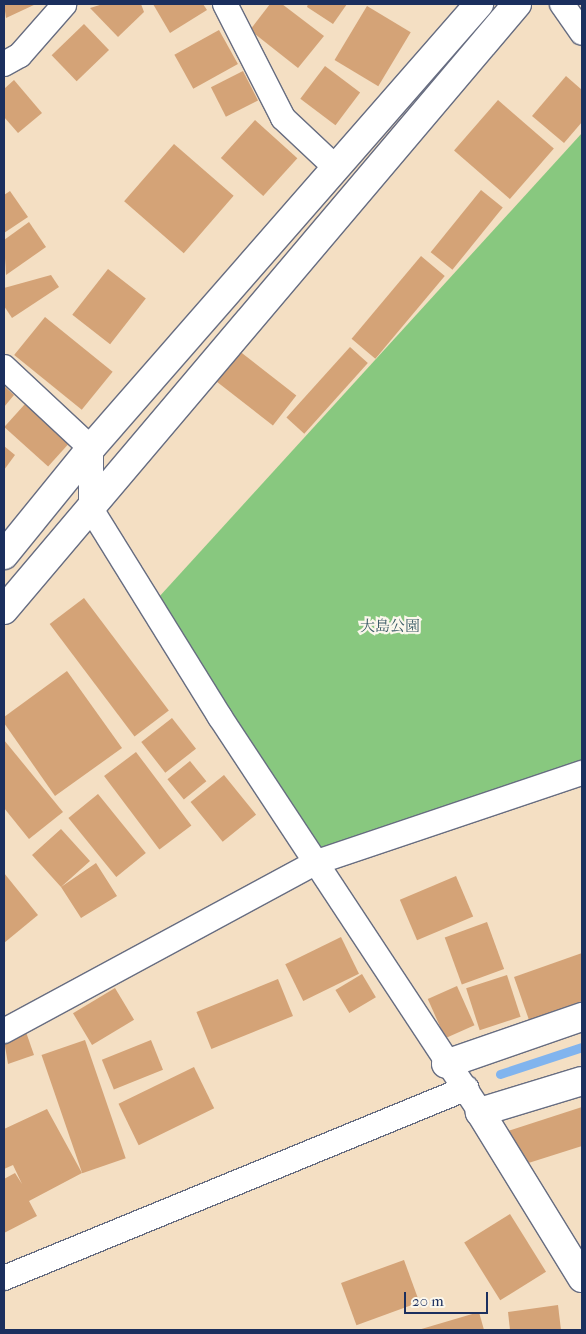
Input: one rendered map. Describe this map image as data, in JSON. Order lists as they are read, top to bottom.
{
  "parks": ["大島公園"],
  "scale_bar": "20 m"
}
